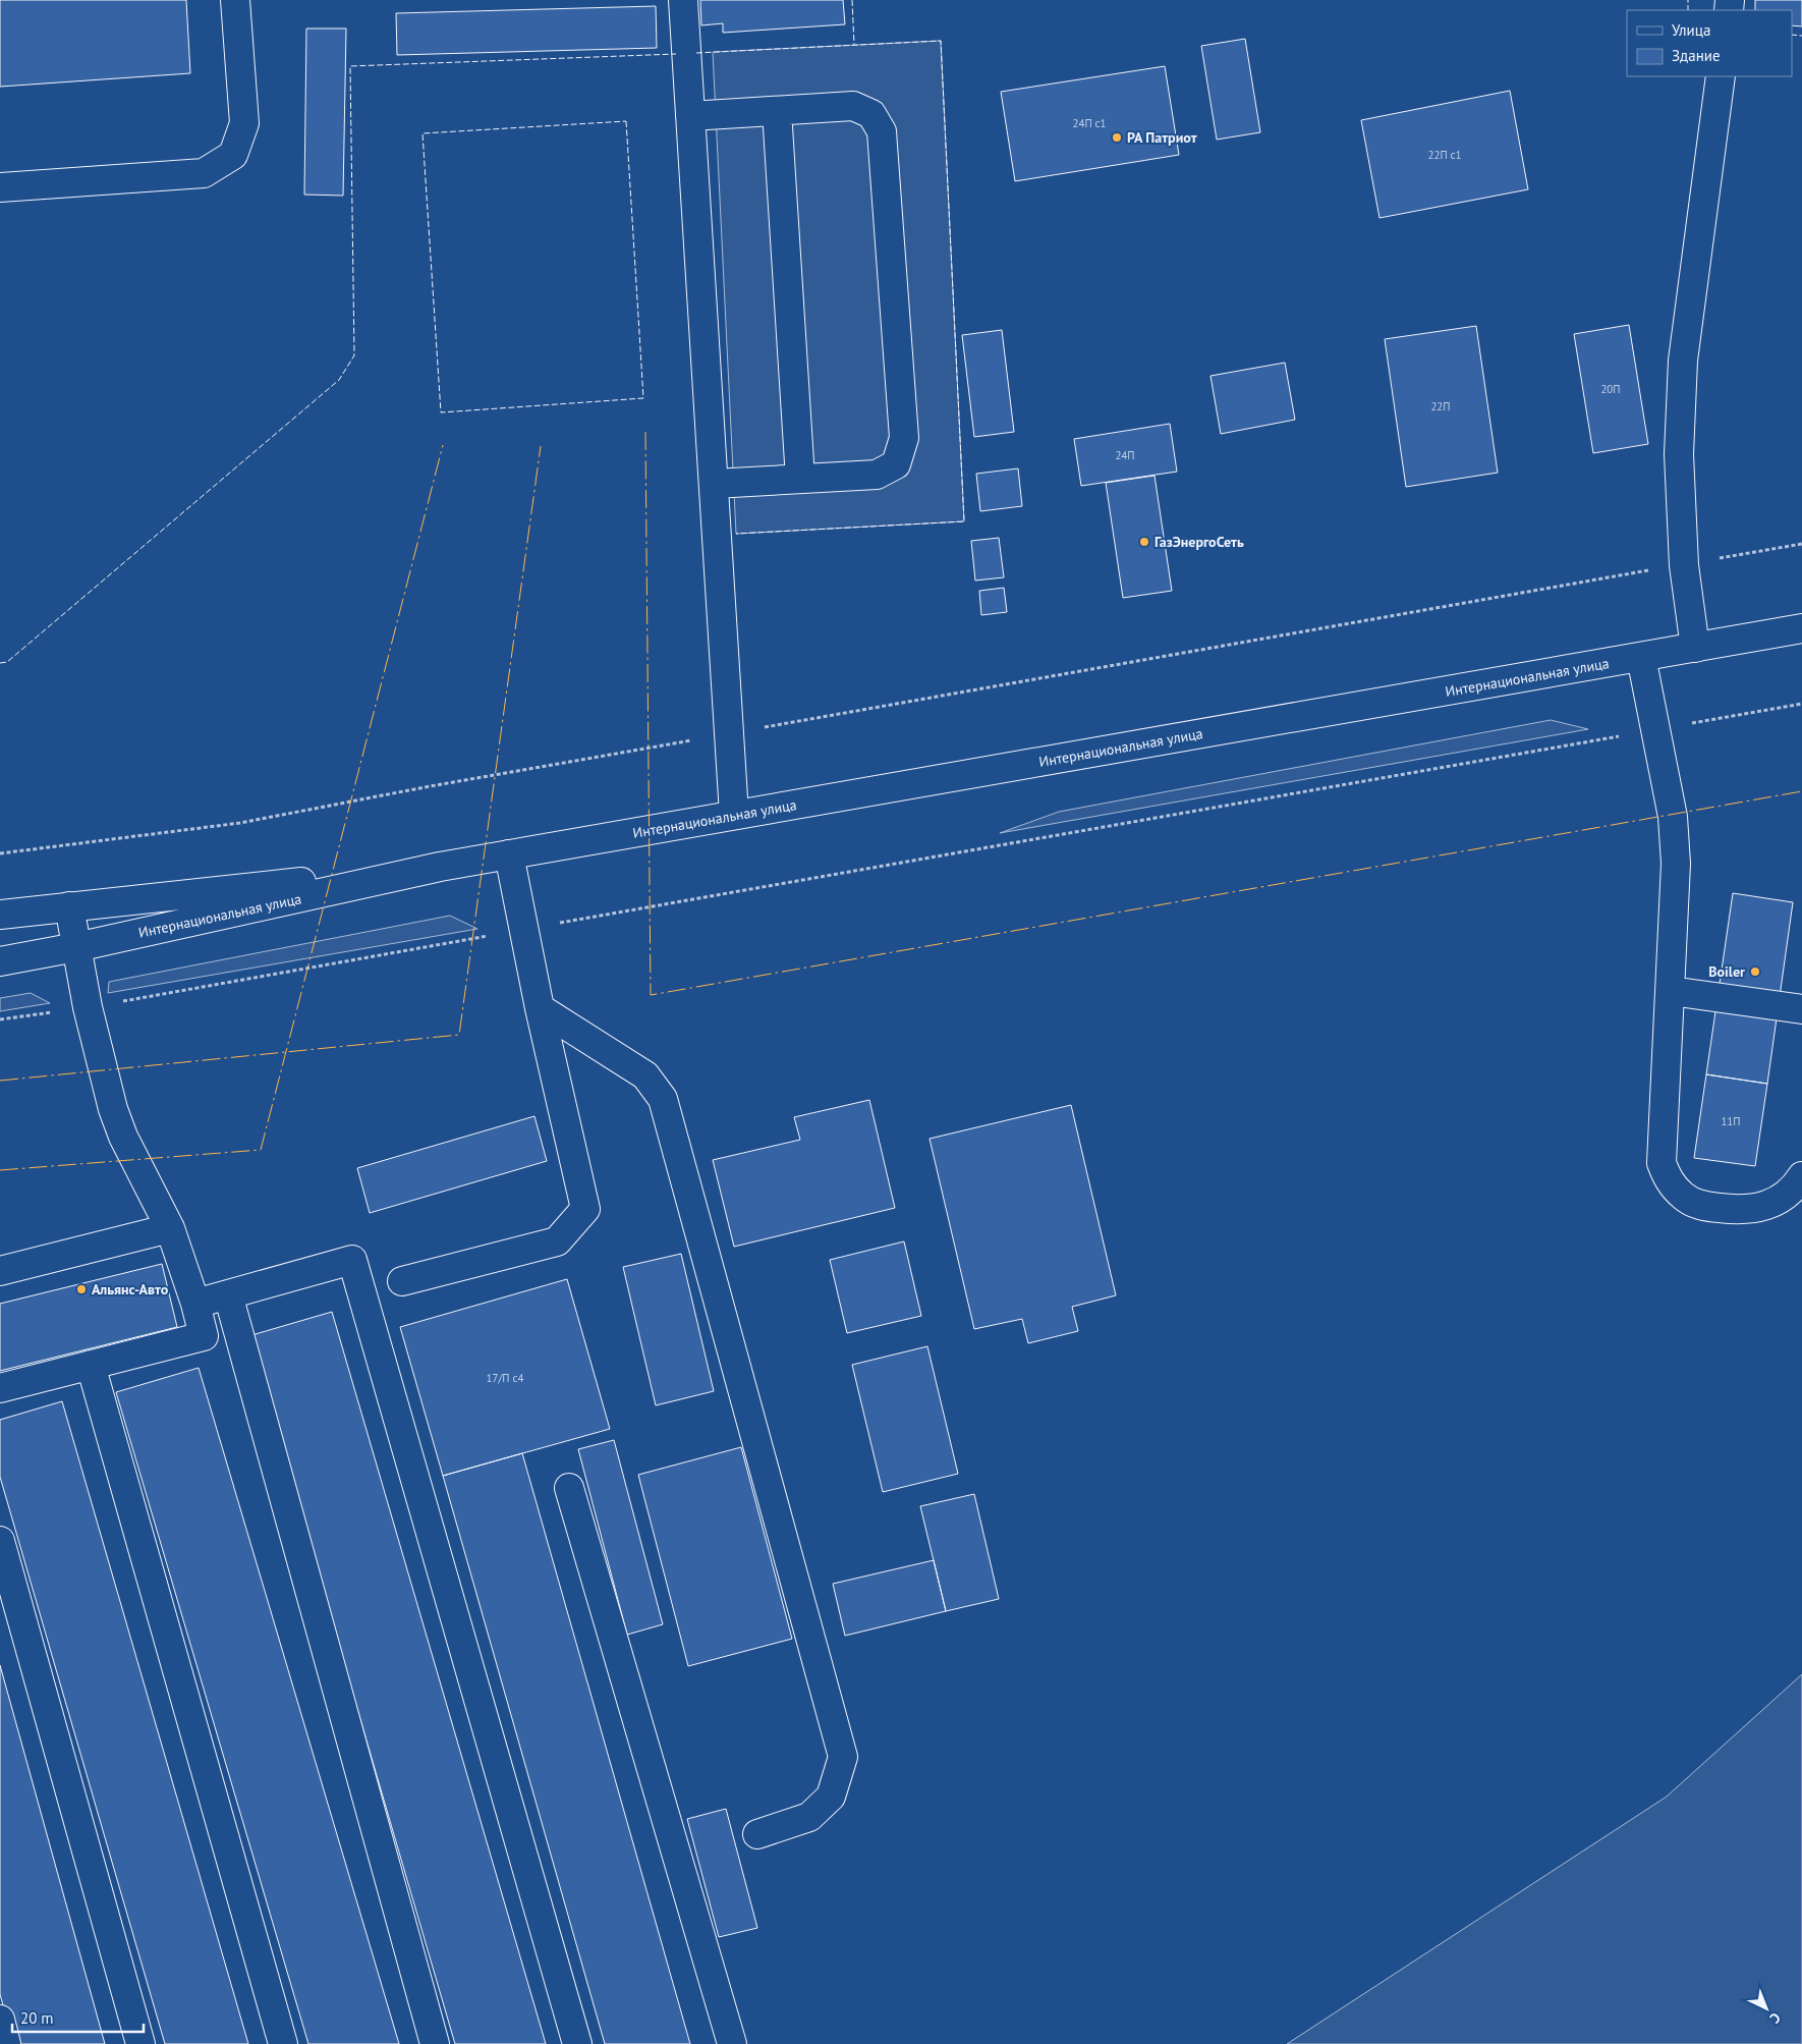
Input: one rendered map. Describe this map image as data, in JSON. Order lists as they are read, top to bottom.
{
  "streets": {
    "main road": ["Интернациональная улица"]
  },
  "places": [
    "РА Патриот",
    "ГазЭнергоСеть",
    "Boiler",
    "Альянс-Авто"
  ],
  "house_numbers": [
    "24П с1",
    "22П с1",
    "20П",
    "22П",
    "24П",
    "11П",
    "17/П с4"
  ],
  "legend": ["Улица", "Здание"],
  "scale_bar": "20 m",
  "north": "bottom right"
}
